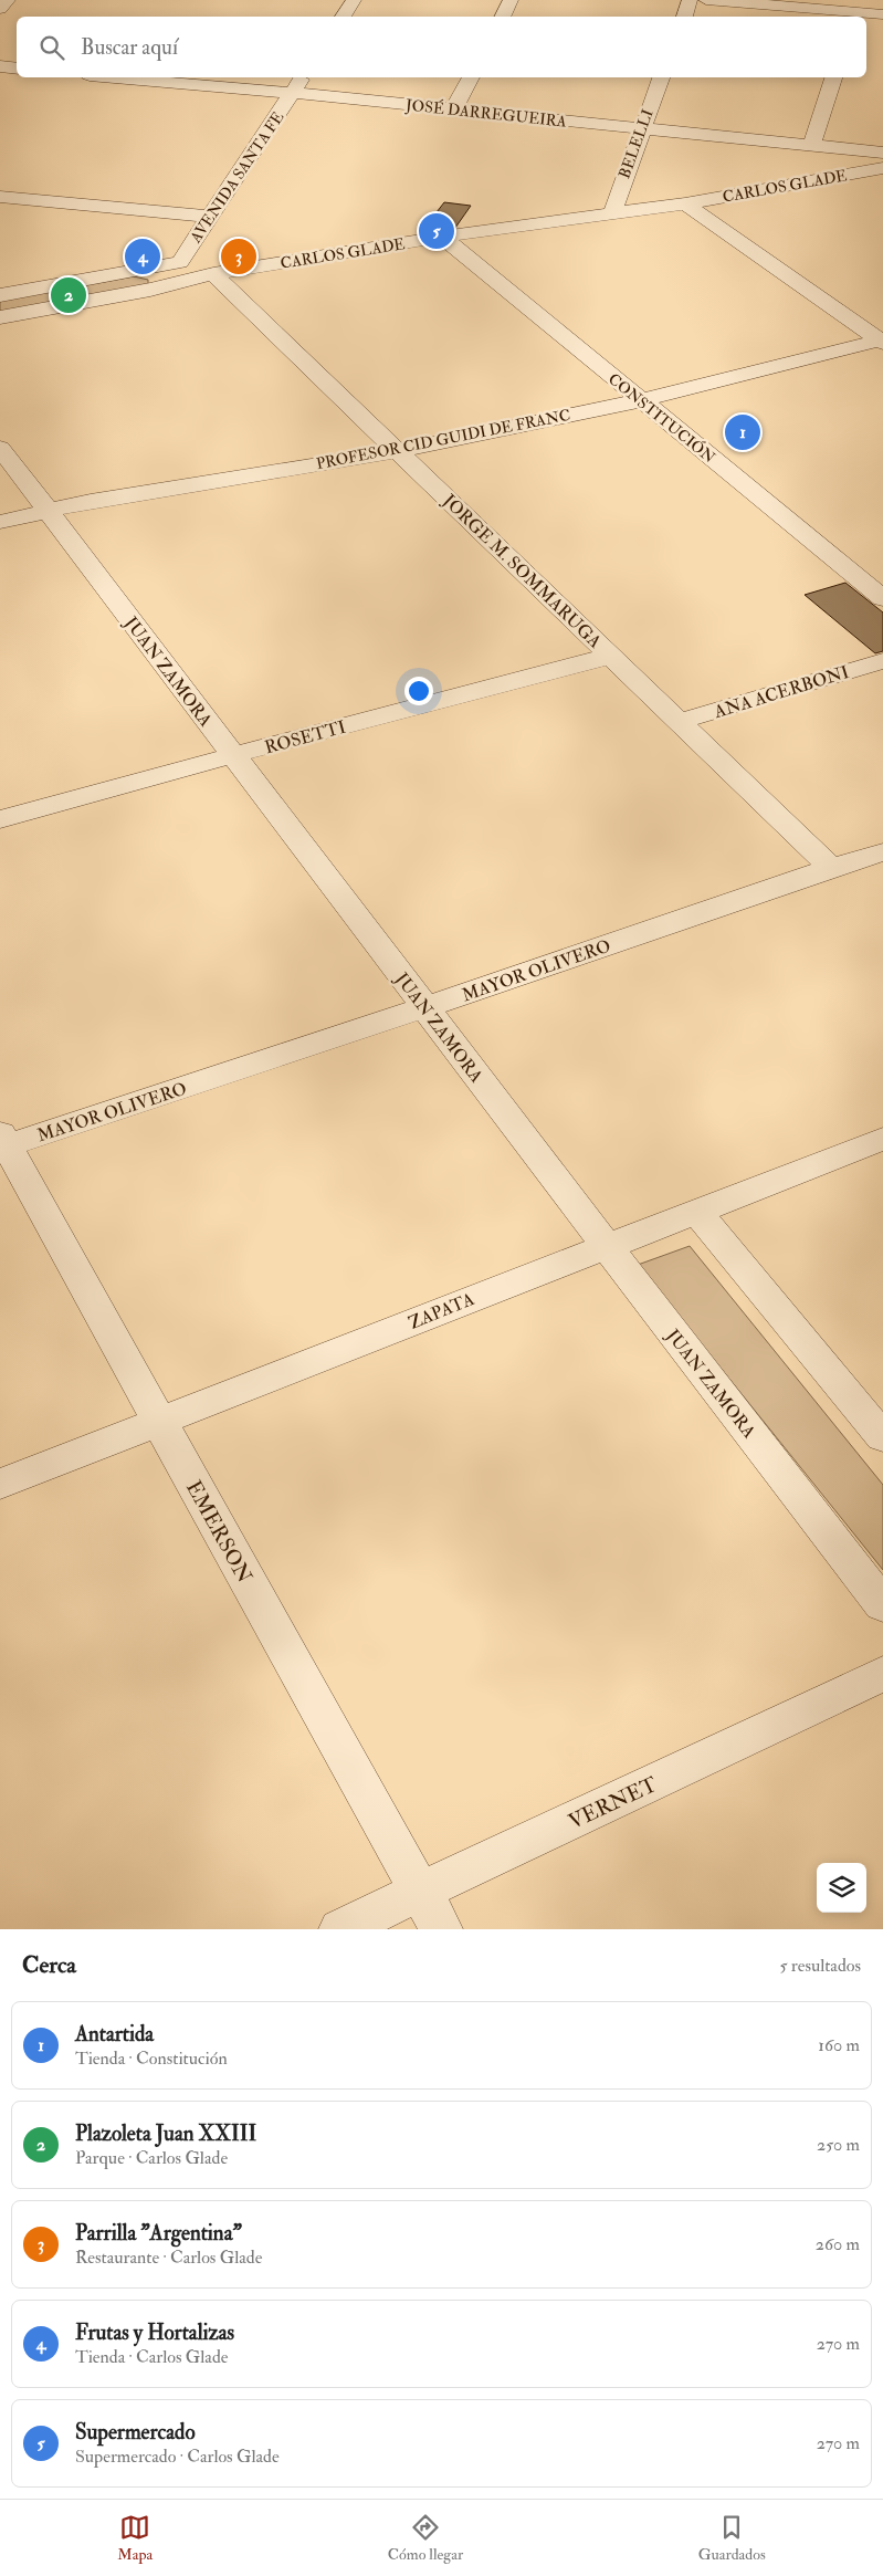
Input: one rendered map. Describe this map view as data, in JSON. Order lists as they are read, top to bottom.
{
  "streets": {
    "street": [
      "JOSÉ DARREGUEIRA",
      "BELELLI",
      "AVENIDA SANTA FE",
      "CARLOS GLADE",
      "CONSTITUCIÓN",
      "PROFESOR CID GUIDI DE FRANC",
      "JORGE M. SOMMARUGA",
      "JUAN ZAMORA",
      "ANA ACERBONI",
      "ROSETTI",
      "MAYOR OLIVERO",
      "ZAPATA",
      "EMERSON",
      "VERNET"
    ]
  },
  "crossings": [
    ["JOSÉ DARREGUEIRA", "BELELLI"],
    ["JOSÉ DARREGUEIRA", "AVENIDA SANTA FE"],
    ["BELELLI", "CARLOS GLADE"],
    ["AVENIDA SANTA FE", "CARLOS GLADE"],
    ["AVENIDA SANTA FE", "JORGE M. SOMMARUGA"],
    ["CARLOS GLADE", "CONSTITUCIÓN"],
    ["CARLOS GLADE", "JORGE M. SOMMARUGA"],
    ["CONSTITUCIÓN", "PROFESOR CID GUIDI DE FRANC"],
    ["PROFESOR CID GUIDI DE FRANC", "JORGE M. SOMMARUGA"],
    ["PROFESOR CID GUIDI DE FRANC", "JUAN ZAMORA"],
    ["JORGE M. SOMMARUGA", "ANA ACERBONI"],
    ["JORGE M. SOMMARUGA", "ROSETTI"],
    ["JORGE M. SOMMARUGA", "MAYOR OLIVERO"],
    ["JUAN ZAMORA", "ROSETTI"],
    ["JUAN ZAMORA", "MAYOR OLIVERO"],
    ["JUAN ZAMORA", "ZAPATA"],
    ["MAYOR OLIVERO", "EMERSON"],
    ["ZAPATA", "EMERSON"],
    ["EMERSON", "VERNET"]
  ],
  "page": {
    "search": "Buscar aquí",
    "pins": [
      "5",
      "3",
      "4",
      "2",
      "1"
    ],
    "heading": ["Cerca", "5 resultados"],
    "list": [
      {
        "mark": "1",
        "name": "Antartida",
        "note": "Tienda · Constitución",
        "value": "160 m"
      },
      {
        "mark": "2",
        "name": "Plazoleta Juan XXIII",
        "note": "Parque · Carlos Glade",
        "value": "250 m"
      },
      {
        "mark": "3",
        "name": "Parrilla \"Argentina\"",
        "note": "Restaurante · Carlos Glade",
        "value": "260 m"
      },
      {
        "mark": "4",
        "name": "Frutas y Hortalizas",
        "note": "Tienda · Carlos Glade",
        "value": "270 m"
      },
      {
        "mark": "5",
        "name": "Supermercado",
        "note": "Supermercado · Carlos Glade",
        "value": "270 m"
      }
    ],
    "nav": ["Mapa", "Cómo llegar", "Guardados"]
  }
}
